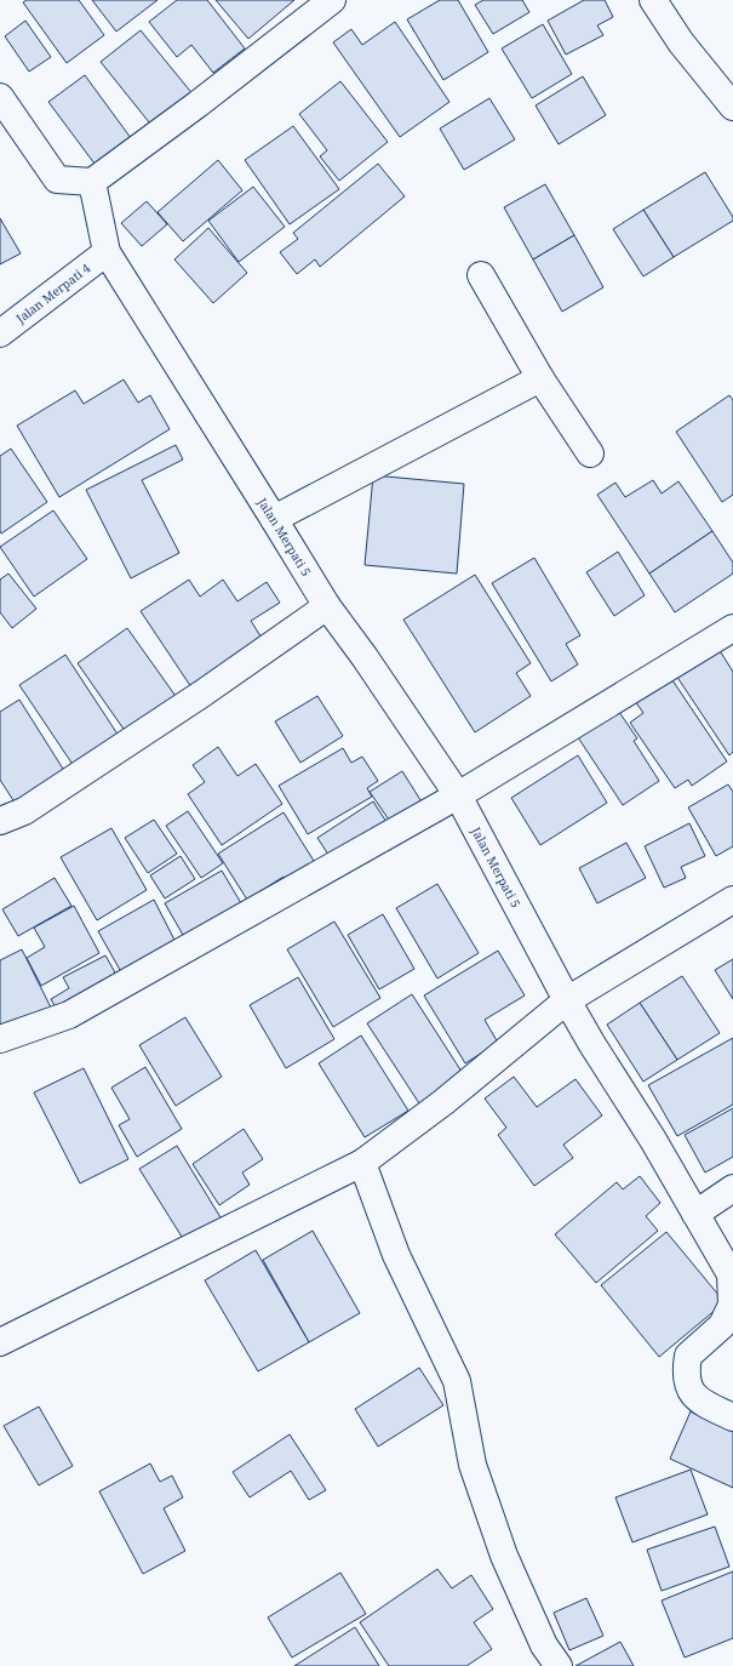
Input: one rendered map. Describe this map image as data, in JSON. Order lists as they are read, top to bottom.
{
  "streets": {
    "street": ["Jalan Merpati 4", "Jalan Merpati 5"]
  },
  "crossings": [
    ["Jalan Merpati 4", "Jalan Merpati 5"]
  ]
}
